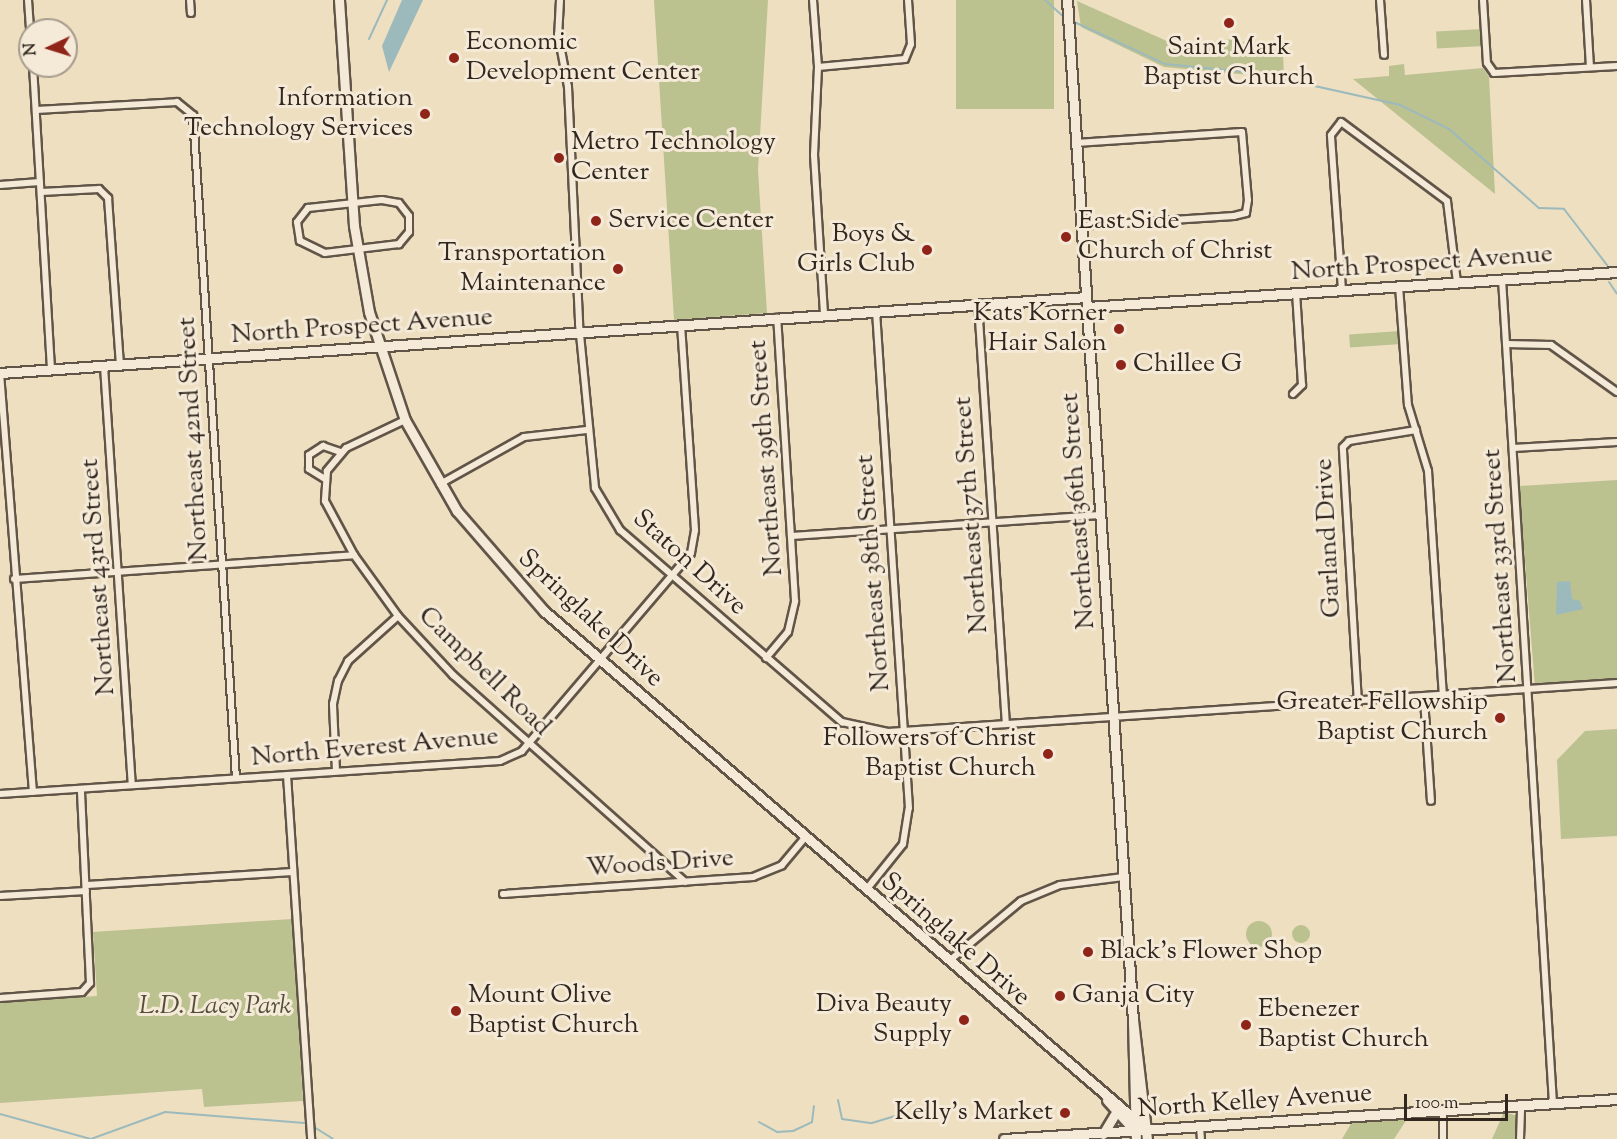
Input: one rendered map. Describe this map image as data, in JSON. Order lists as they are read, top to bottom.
{
  "streets": {
    "street": [
      "North Prospect Avenue",
      "Northeast 42nd Street",
      "Northeast 39th Street",
      "Northeast 36th Street",
      "Northeast 37th Street",
      "Garland Drive",
      "Staton Drive",
      "Northeast 33rd Street",
      "Northeast 38th Street",
      "Northeast 43rd Street",
      "Springlake Drive",
      "Campbell Road",
      "North Everest Avenue",
      "Woods Drive",
      "North Kelley Avenue"
    ]
  },
  "crossings": [
    ["North Prospect Avenue", "Northeast 42nd Street"],
    ["North Prospect Avenue", "Northeast 39th Street"],
    ["North Prospect Avenue", "Northeast 36th Street"],
    ["North Prospect Avenue", "Northeast 37th Street"],
    ["North Prospect Avenue", "Staton Drive"],
    ["North Prospect Avenue", "Northeast 33rd Street"],
    ["North Prospect Avenue", "Northeast 38th Street"],
    ["North Prospect Avenue", "Northeast 43rd Street"],
    ["North Prospect Avenue", "Springlake Drive"],
    ["North Prospect Avenue", "North Everest Avenue"],
    ["Northeast 42nd Street", "North Everest Avenue"],
    ["Northeast 39th Street", "Staton Drive"],
    ["Northeast 36th Street", "Staton Drive"],
    ["Northeast 36th Street", "Springlake Drive"],
    ["Northeast 36th Street", "North Kelley Avenue"],
    ["Northeast 37th Street", "Staton Drive"],
    ["Garland Drive", "Staton Drive"],
    ["Staton Drive", "Northeast 33rd Street"],
    ["Staton Drive", "Northeast 38th Street"],
    ["Staton Drive", "North Everest Avenue"],
    ["Northeast 33rd Street", "North Kelley Avenue"],
    ["Northeast 38th Street", "Springlake Drive"],
    ["Northeast 43rd Street", "North Everest Avenue"],
    ["Springlake Drive", "North Everest Avenue"],
    ["Springlake Drive", "Woods Drive"],
    ["Springlake Drive", "North Kelley Avenue"],
    ["Campbell Road", "North Everest Avenue"],
    ["Campbell Road", "Woods Drive"]
  ],
  "parks": ["L.D. Lacy Park"],
  "places": [
    "Saint Mark Baptist Church",
    "Economic Development Center",
    "Information Technology Services",
    "Metro Technology Center",
    "Service Center",
    "East Side Church of Christ",
    "Boys & Girls Club",
    "Transportation Maintenance",
    "Kats Korner Hair Salon",
    "Chillee G",
    "Greater Fellowship Baptist Church",
    "Followers of Christ Baptist Church",
    "Black's Flower Shop",
    "Ganja City",
    "Mount Olive Baptist Church",
    "Diva Beauty Supply",
    "Ebenezer Baptist Church",
    "Kelly's Market"
  ],
  "scale_bar": "100 m",
  "north": "left"
}
